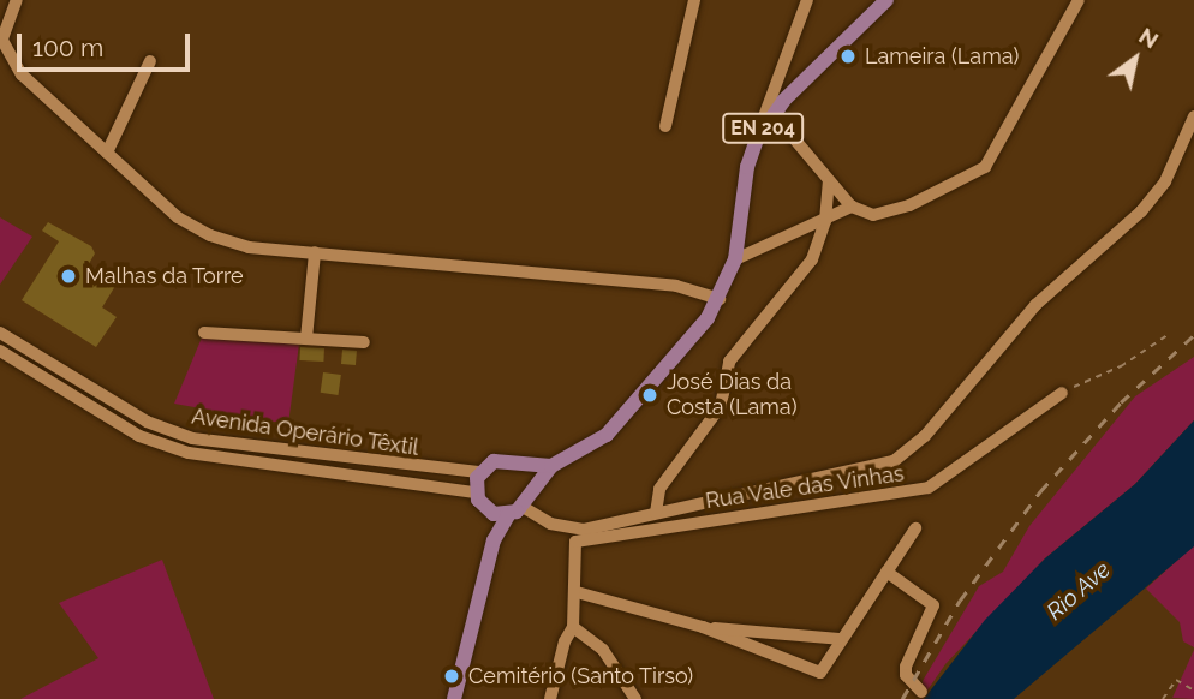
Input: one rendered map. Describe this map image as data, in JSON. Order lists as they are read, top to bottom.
{
  "streets": {
    "main road": ["EN 204"],
    "street": ["Avenida Operário Têxtil", "Rua Vale das Vinhas"]
  },
  "crossings": [
    ["EN 204", "Avenida Operário Têxtil"]
  ],
  "water": ["Rio Ave"],
  "places": [
    "Lameira (Lama)",
    "Malhas da Torre",
    "José Dias da Costa (Lama)",
    "Cemitério (Santo Tirso)"
  ],
  "scale_bar": "100 m",
  "north": "top right"
}
